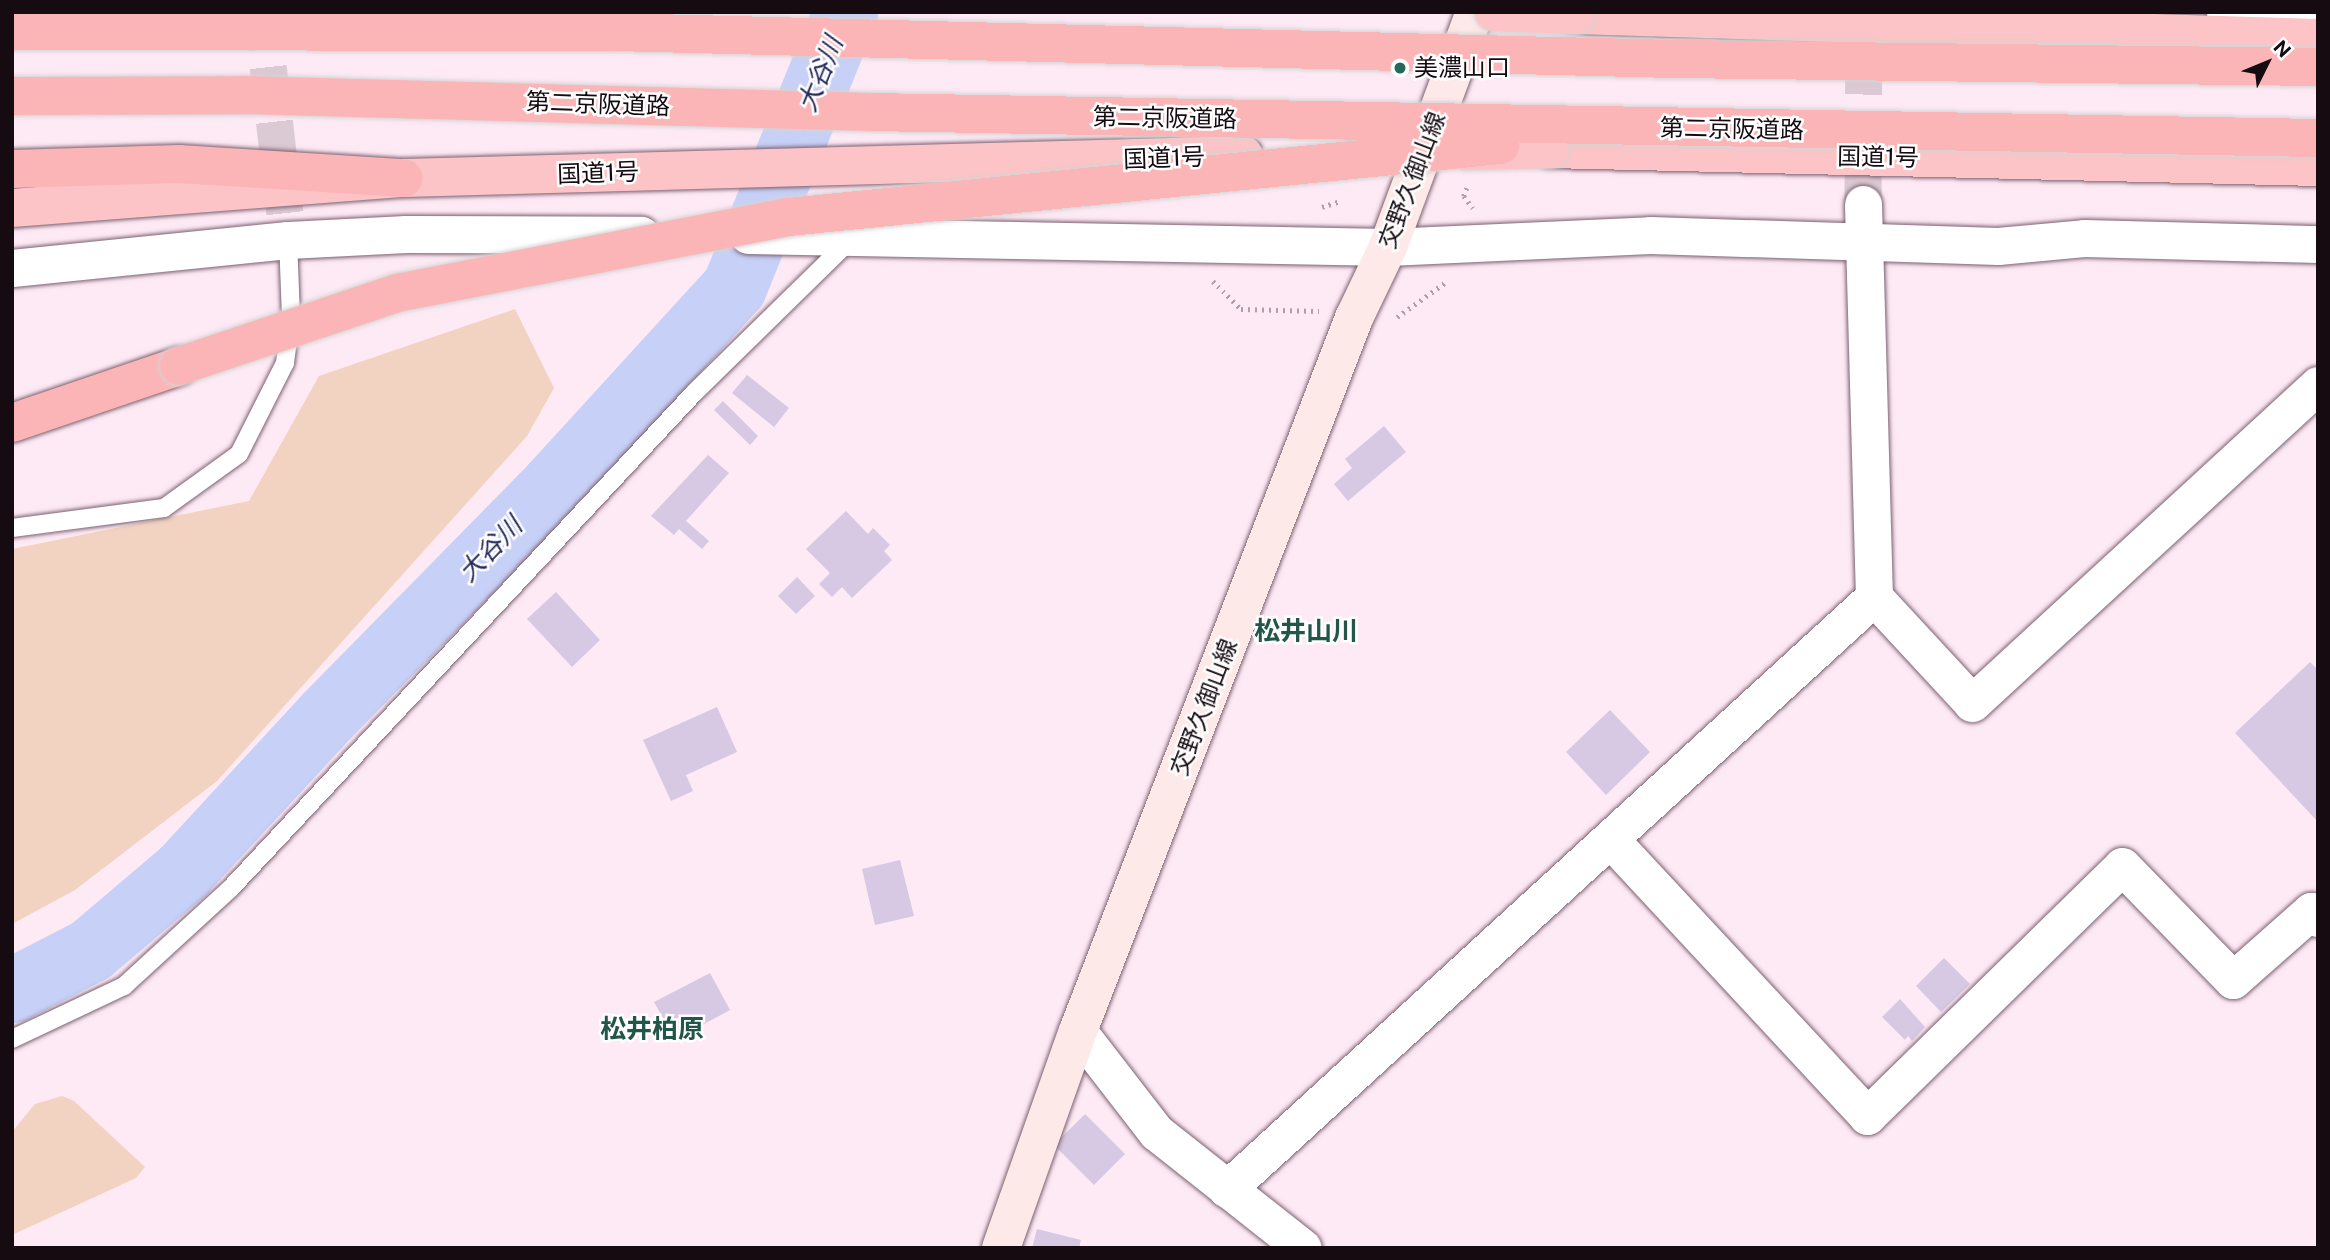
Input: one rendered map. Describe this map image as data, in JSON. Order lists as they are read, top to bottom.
{
  "streets": {
    "highway": ["第二京阪道路", "国道1号"],
    "main road": ["交野久御山線"]
  },
  "districts": ["松井山川", "松井柏原"],
  "water": ["大谷川"],
  "places": ["美濃山口"],
  "north": "top right"
}
